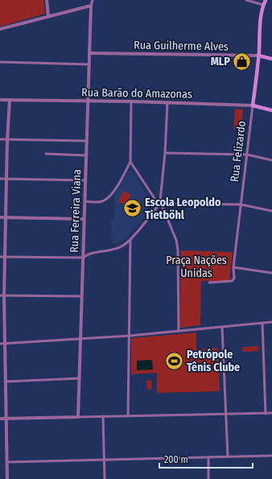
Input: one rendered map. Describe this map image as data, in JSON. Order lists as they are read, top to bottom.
{
  "streets": {
    "main road": ["Rua Guilherme Alves", "Rua Barão do Amazonas", "Rua Felizardo"],
    "street": ["Rua Ferreira Viana"]
  },
  "crossings": [
    ["Rua Guilherme Alves", "Rua Felizardo"],
    ["Rua Guilherme Alves", "Rua Ferreira Viana"],
    ["Rua Barão do Amazonas", "Rua Felizardo"],
    ["Rua Barão do Amazonas", "Rua Ferreira Viana"]
  ],
  "parks": ["Praça Nações Unidas"],
  "places": {
    "shop": ["MLP"],
    "school or university": ["Escola Leopoldo Tietböhl"],
    "sports": ["Petrópole Tênis Clube"]
  },
  "scale_bar": "200 m"
}
